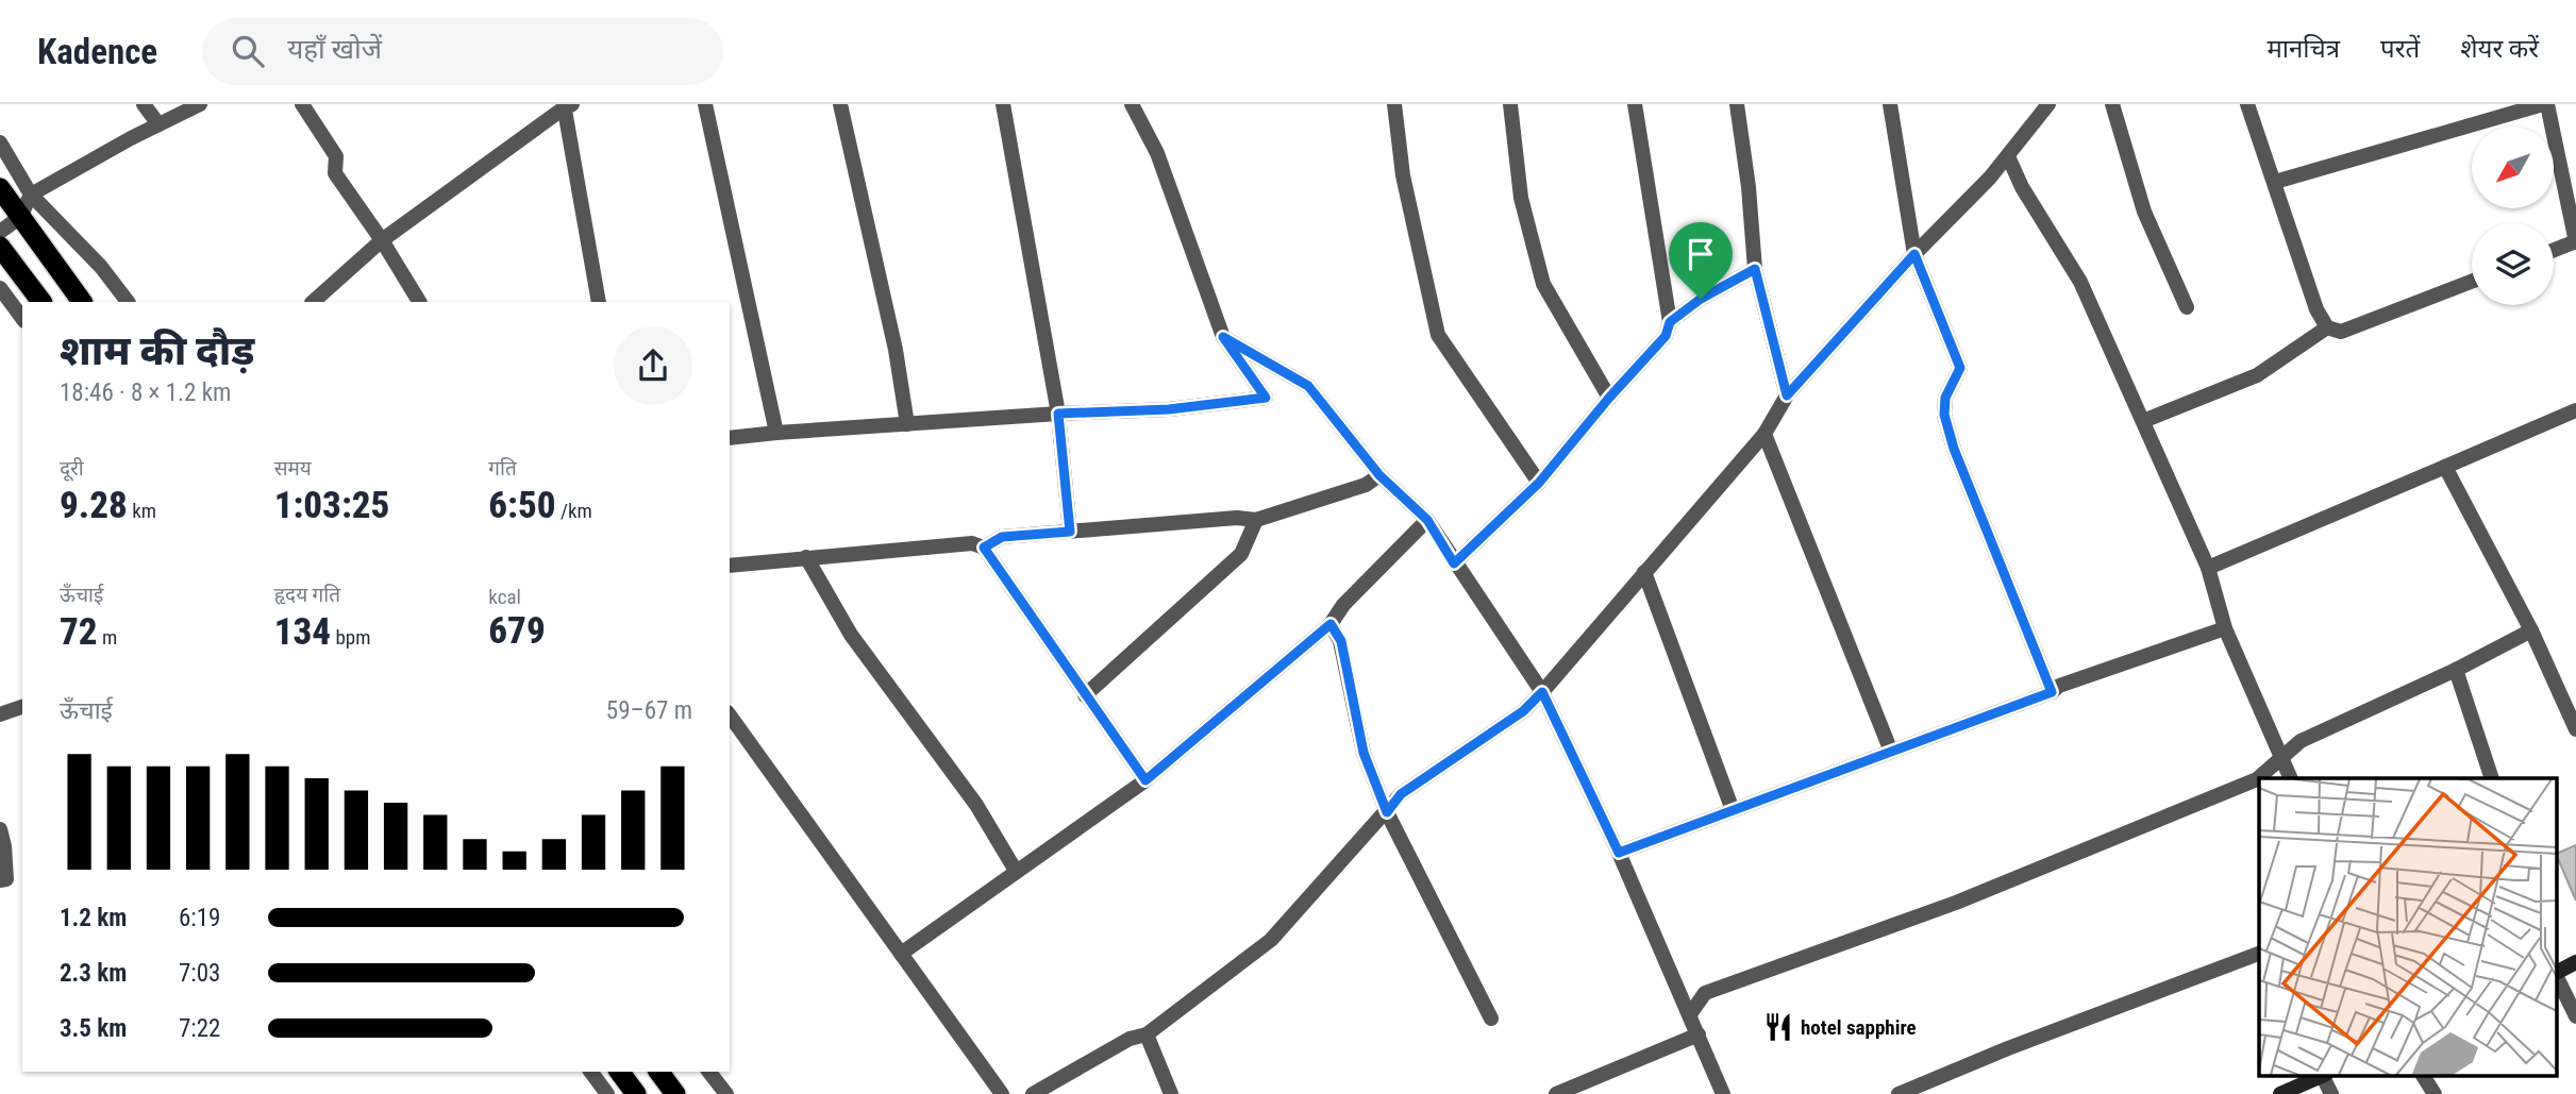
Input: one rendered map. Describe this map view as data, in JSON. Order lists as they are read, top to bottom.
{
  "places": {
    "restaurant": ["hotel sapphire"]
  },
  "north": "bottom left",
  "page": {
    "header": "Kadence",
    "search": "यहाँ खोजें",
    "nav": ["मानचित्र", "परतें", "शेयर करें"],
    "heading": ["शाम की दौड़", "18:46 · 8 × 1.2 km"],
    "stats": [
      ["दूरी", "9.28 km"],
      ["समय", "1:03:25"],
      ["गति", "6:50 /km"],
      ["ऊँचाई", "72 m"],
      ["हृदय गति", "134 bpm"],
      ["kcal", "679"]
    ],
    "chart": ["ऊँचाई", "59–67 m"],
    "list": [
      {
        "name": "1.2 km",
        "note": "6:19"
      },
      {
        "name": "2.3 km",
        "note": "7:03"
      },
      {
        "name": "3.5 km",
        "note": "7:22"
      }
    ]
  }
}
